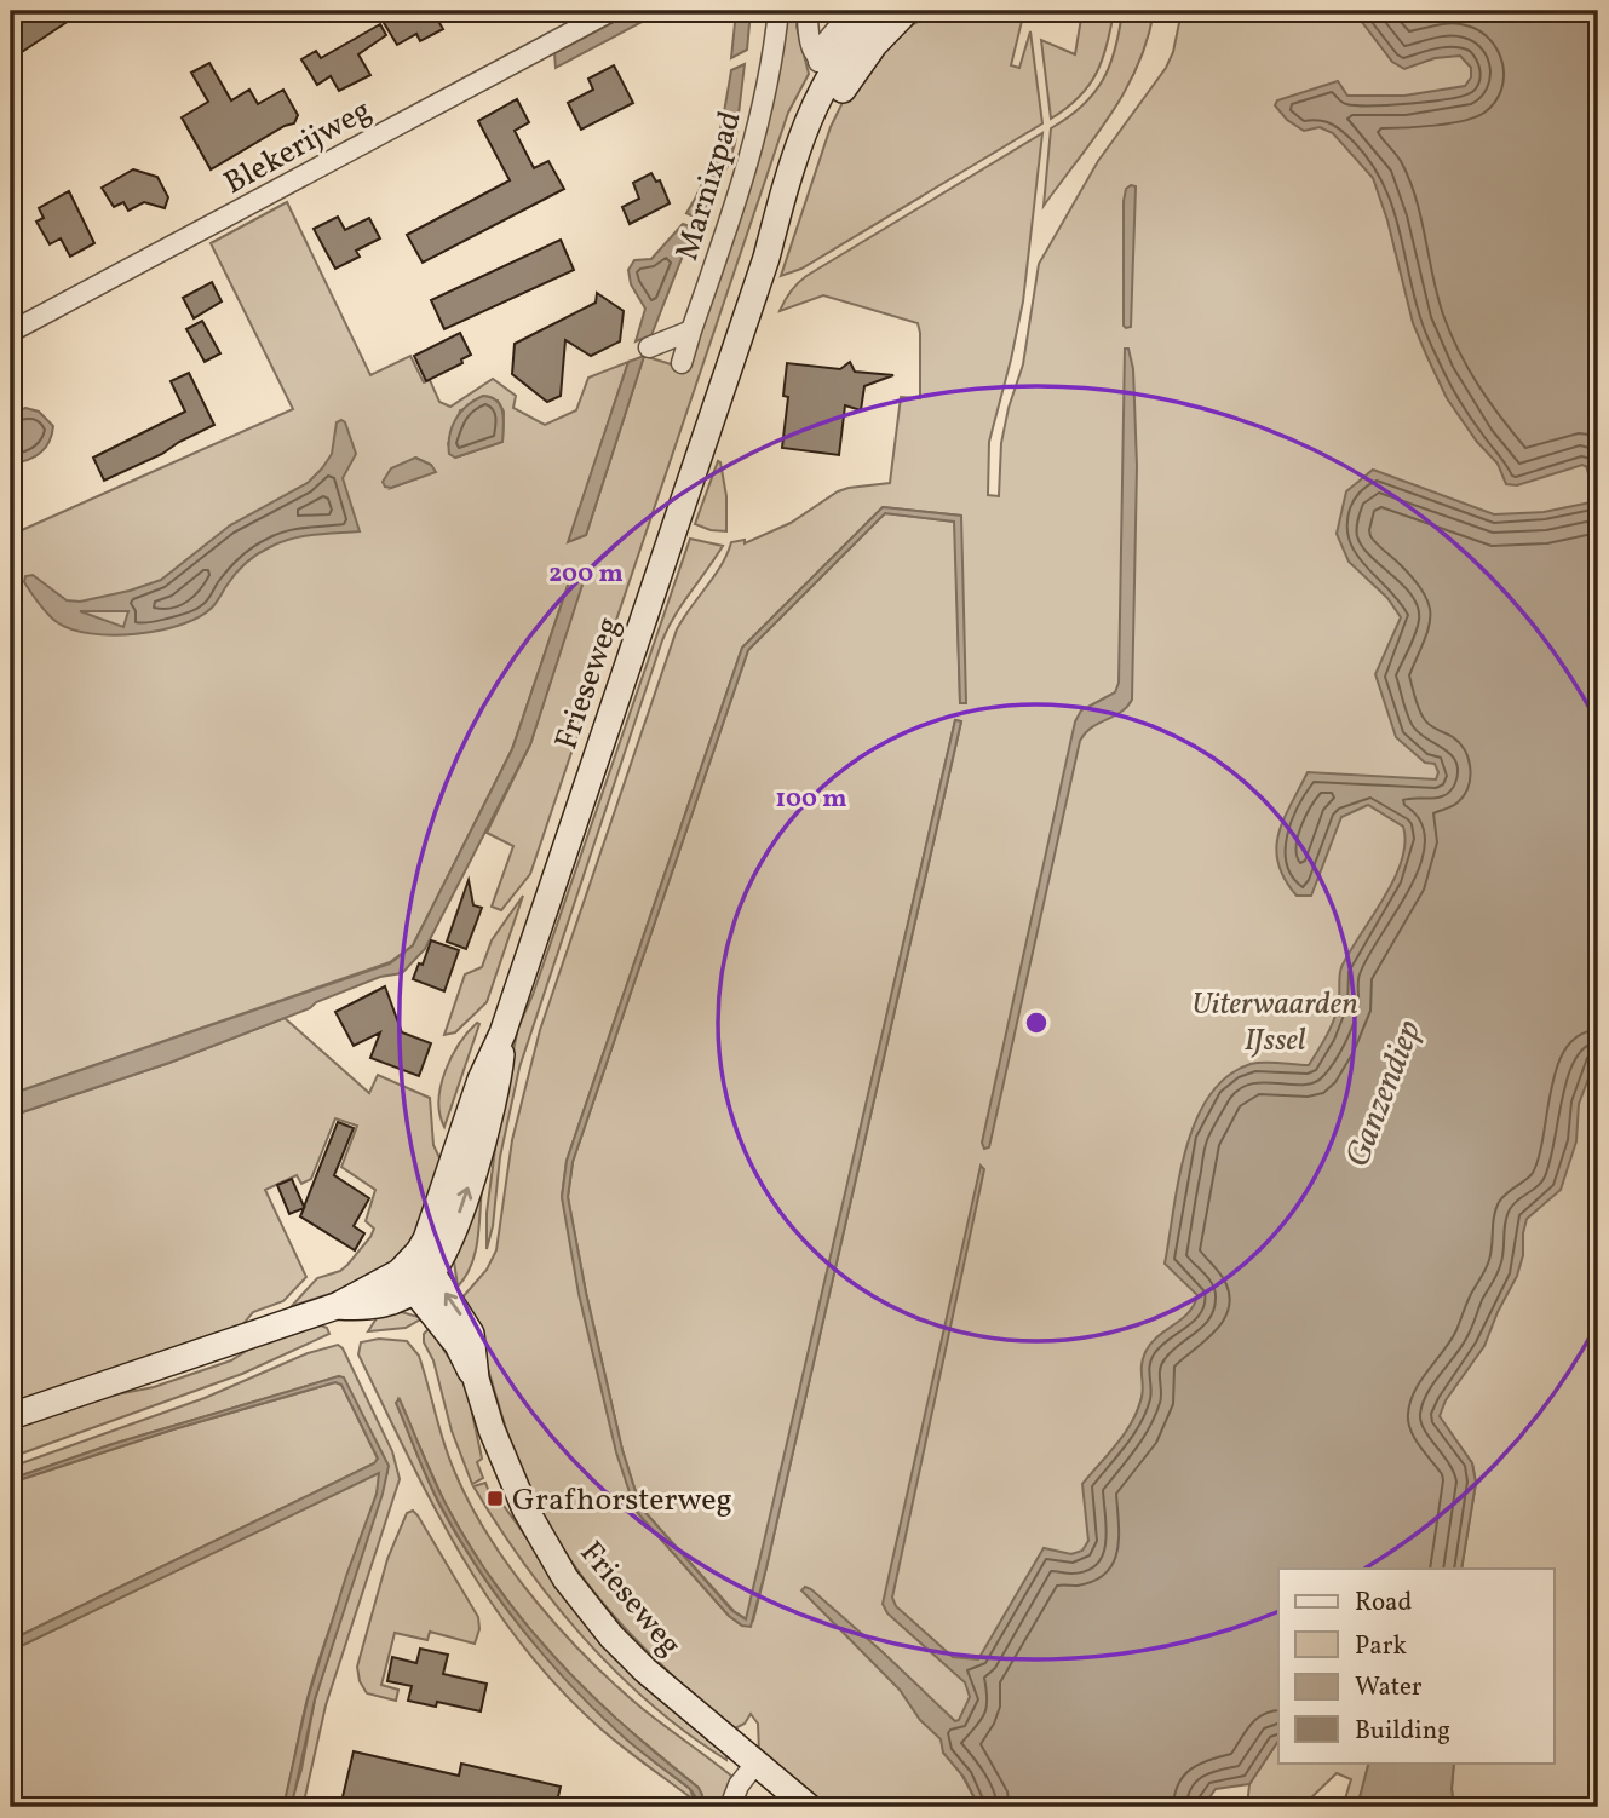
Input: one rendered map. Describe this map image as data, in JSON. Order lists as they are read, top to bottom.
{
  "streets": {
    "main road": ["Frieseweg"],
    "street": ["Blekerijweg", "Marnixpad"]
  },
  "water": ["Ganzendiep"],
  "parks": ["Uiterwaarden IJssel"],
  "places": {
    "transit": ["Grafhorsterweg"]
  },
  "legend": [
    "Road",
    "Park",
    "Water",
    "Building"
  ],
  "rings": ["200 m", "100 m"]
}
